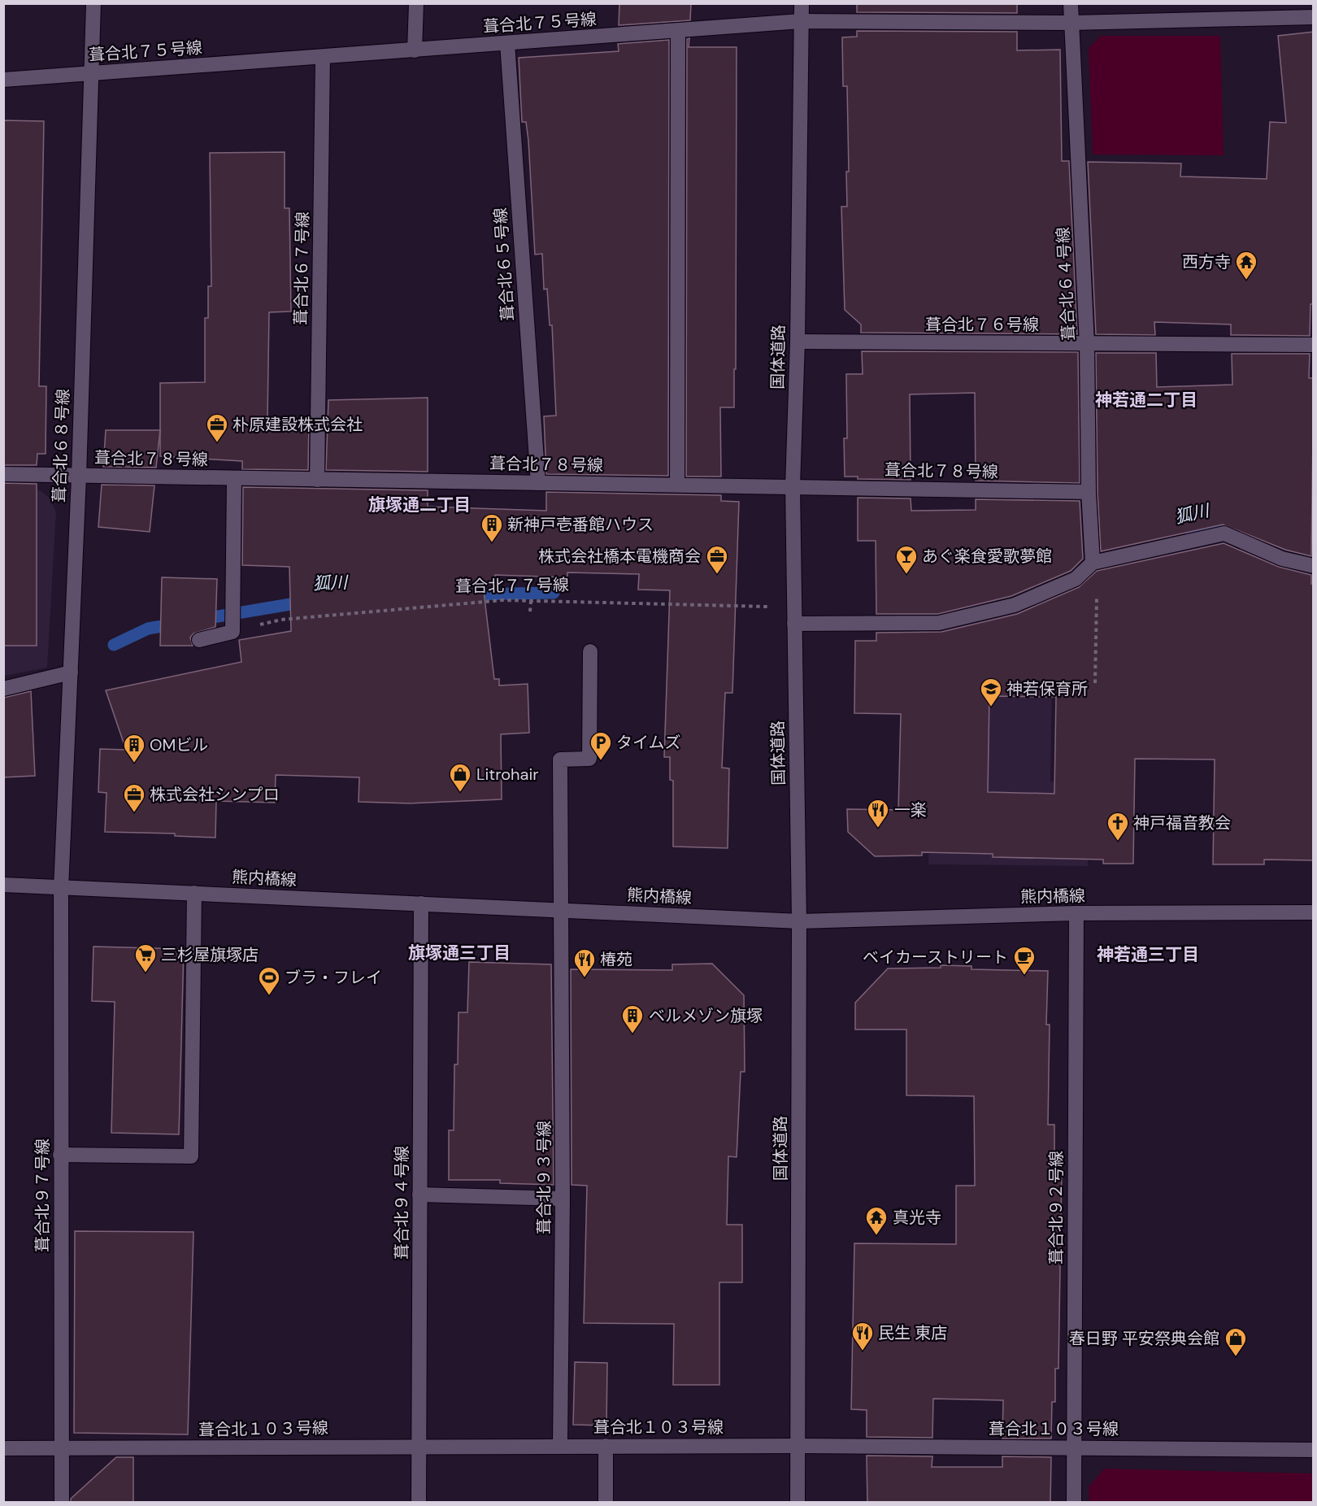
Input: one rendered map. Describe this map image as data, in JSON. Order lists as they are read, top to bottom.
{
  "streets": {
    "street": [
      "葺合北７５号線",
      "葺合北６５号線",
      "葺合北６７号線",
      "葺合北６４号線",
      "葺合北７６号線",
      "国体道路",
      "葺合北６８号線",
      "葺合北７８号線",
      "熊内橋線",
      "葺合北９３号線",
      "葺合北９７号線",
      "葺合北９４号線",
      "葺合北９２号線",
      "葺合北１０３号線"
    ],
    "path": ["葺合北７７号線"]
  },
  "crossings": [
    ["葺合北７５号線", "葺合北６５号線"],
    ["葺合北７５号線", "葺合北６７号線"],
    ["葺合北７５号線", "葺合北６４号線"],
    ["葺合北７５号線", "国体道路"],
    ["葺合北７５号線", "葺合北６８号線"],
    ["葺合北６５号線", "葺合北７８号線"],
    ["葺合北６７号線", "葺合北７８号線"],
    ["葺合北６４号線", "葺合北７６号線"],
    ["葺合北６４号線", "葺合北７８号線"],
    ["葺合北７６号線", "国体道路"],
    ["国体道路", "葺合北７８号線"],
    ["国体道路", "葺合北７７号線"],
    ["国体道路", "熊内橋線"],
    ["国体道路", "葺合北１０３号線"],
    ["葺合北６８号線", "葺合北７８号線"],
    ["葺合北６８号線", "熊内橋線"],
    ["葺合北６８号線", "葺合北９７号線"],
    ["熊内橋線", "葺合北９３号線"],
    ["熊内橋線", "葺合北９７号線"],
    ["熊内橋線", "葺合北９４号線"],
    ["熊内橋線", "葺合北９２号線"],
    ["葺合北９３号線", "葺合北１０３号線"],
    ["葺合北９７号線", "葺合北１０３号線"],
    ["葺合北９４号線", "葺合北１０３号線"],
    ["葺合北９２号線", "葺合北１０３号線"]
  ],
  "districts": [
    "神若通二丁目",
    "旗塚通二丁目",
    "旗塚通三丁目",
    "神若通三丁目"
  ],
  "water": ["狐川"],
  "places": {
    "temple": ["西方寺", "真光寺"],
    "office": ["朴原建設株式会社", "株式会社橋本電機商会", "株式会社シンプロ"],
    "building": ["新神戸壱番館ハウス", "OMビル", "ベルメゾン旗塚"],
    "bar": ["あぐ楽食愛歌夢館"],
    "school or university": ["神若保育所"],
    "parking": ["タイムズ"],
    "shop": ["Litrohair", "春日野 平安祭典会館"],
    "restaurant": ["一楽", "椿苑", "民生 東店"],
    "church": ["神戸福音教会"],
    "supermarket": ["三杉屋旗塚店"],
    "cafe": ["ベイカーストリート"],
    "sports": ["ブラ・フレイ"]
  }
}
